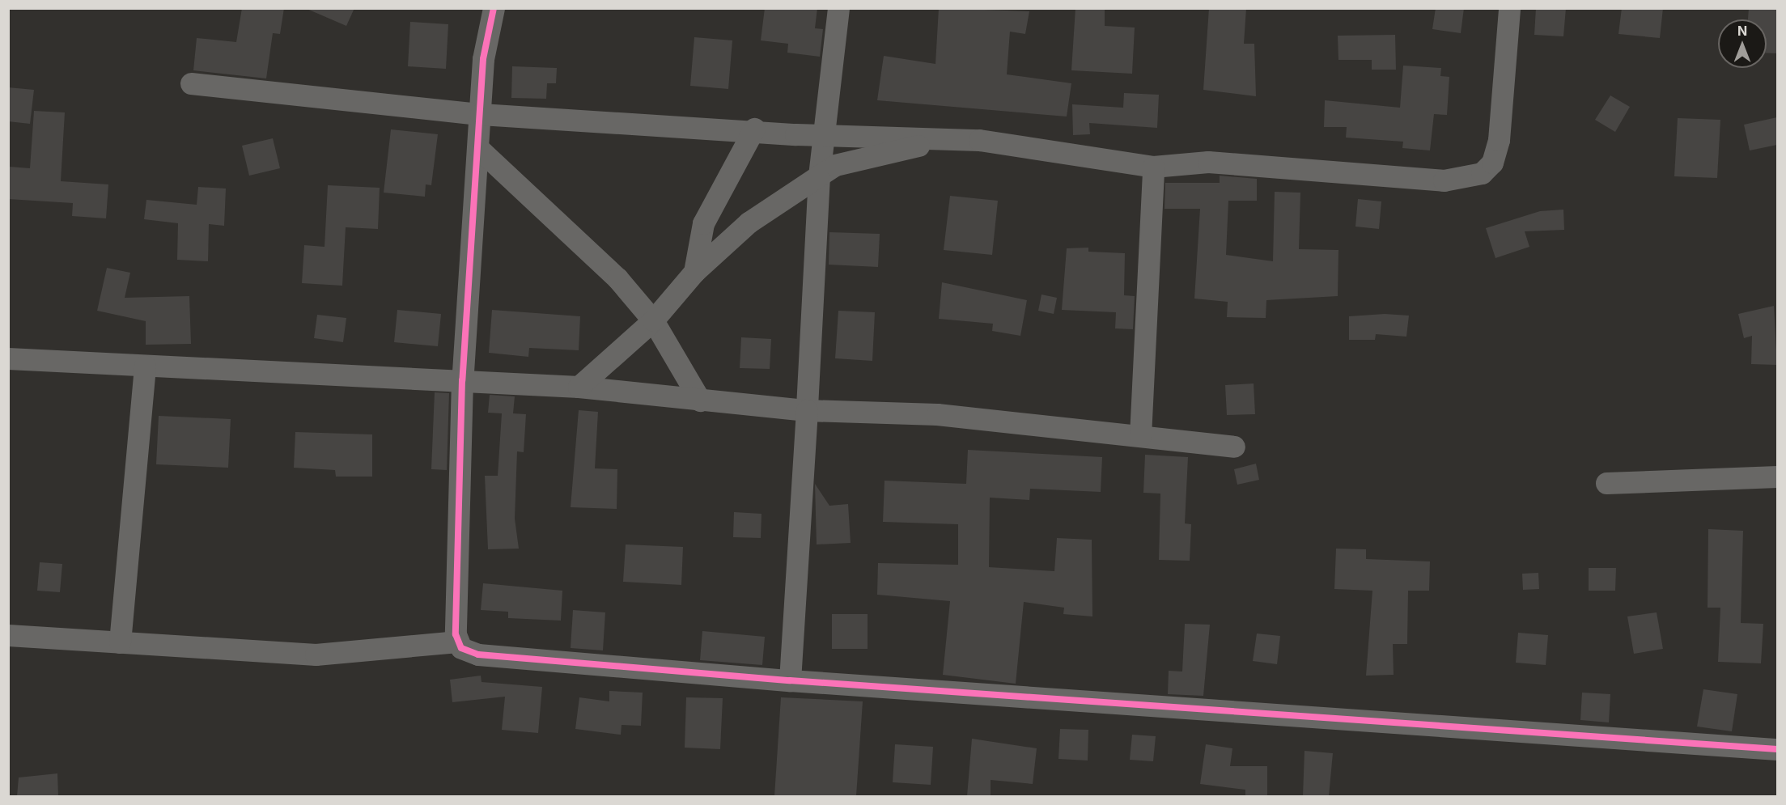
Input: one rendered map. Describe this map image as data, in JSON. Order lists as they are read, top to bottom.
{
  "north": "top"
}
